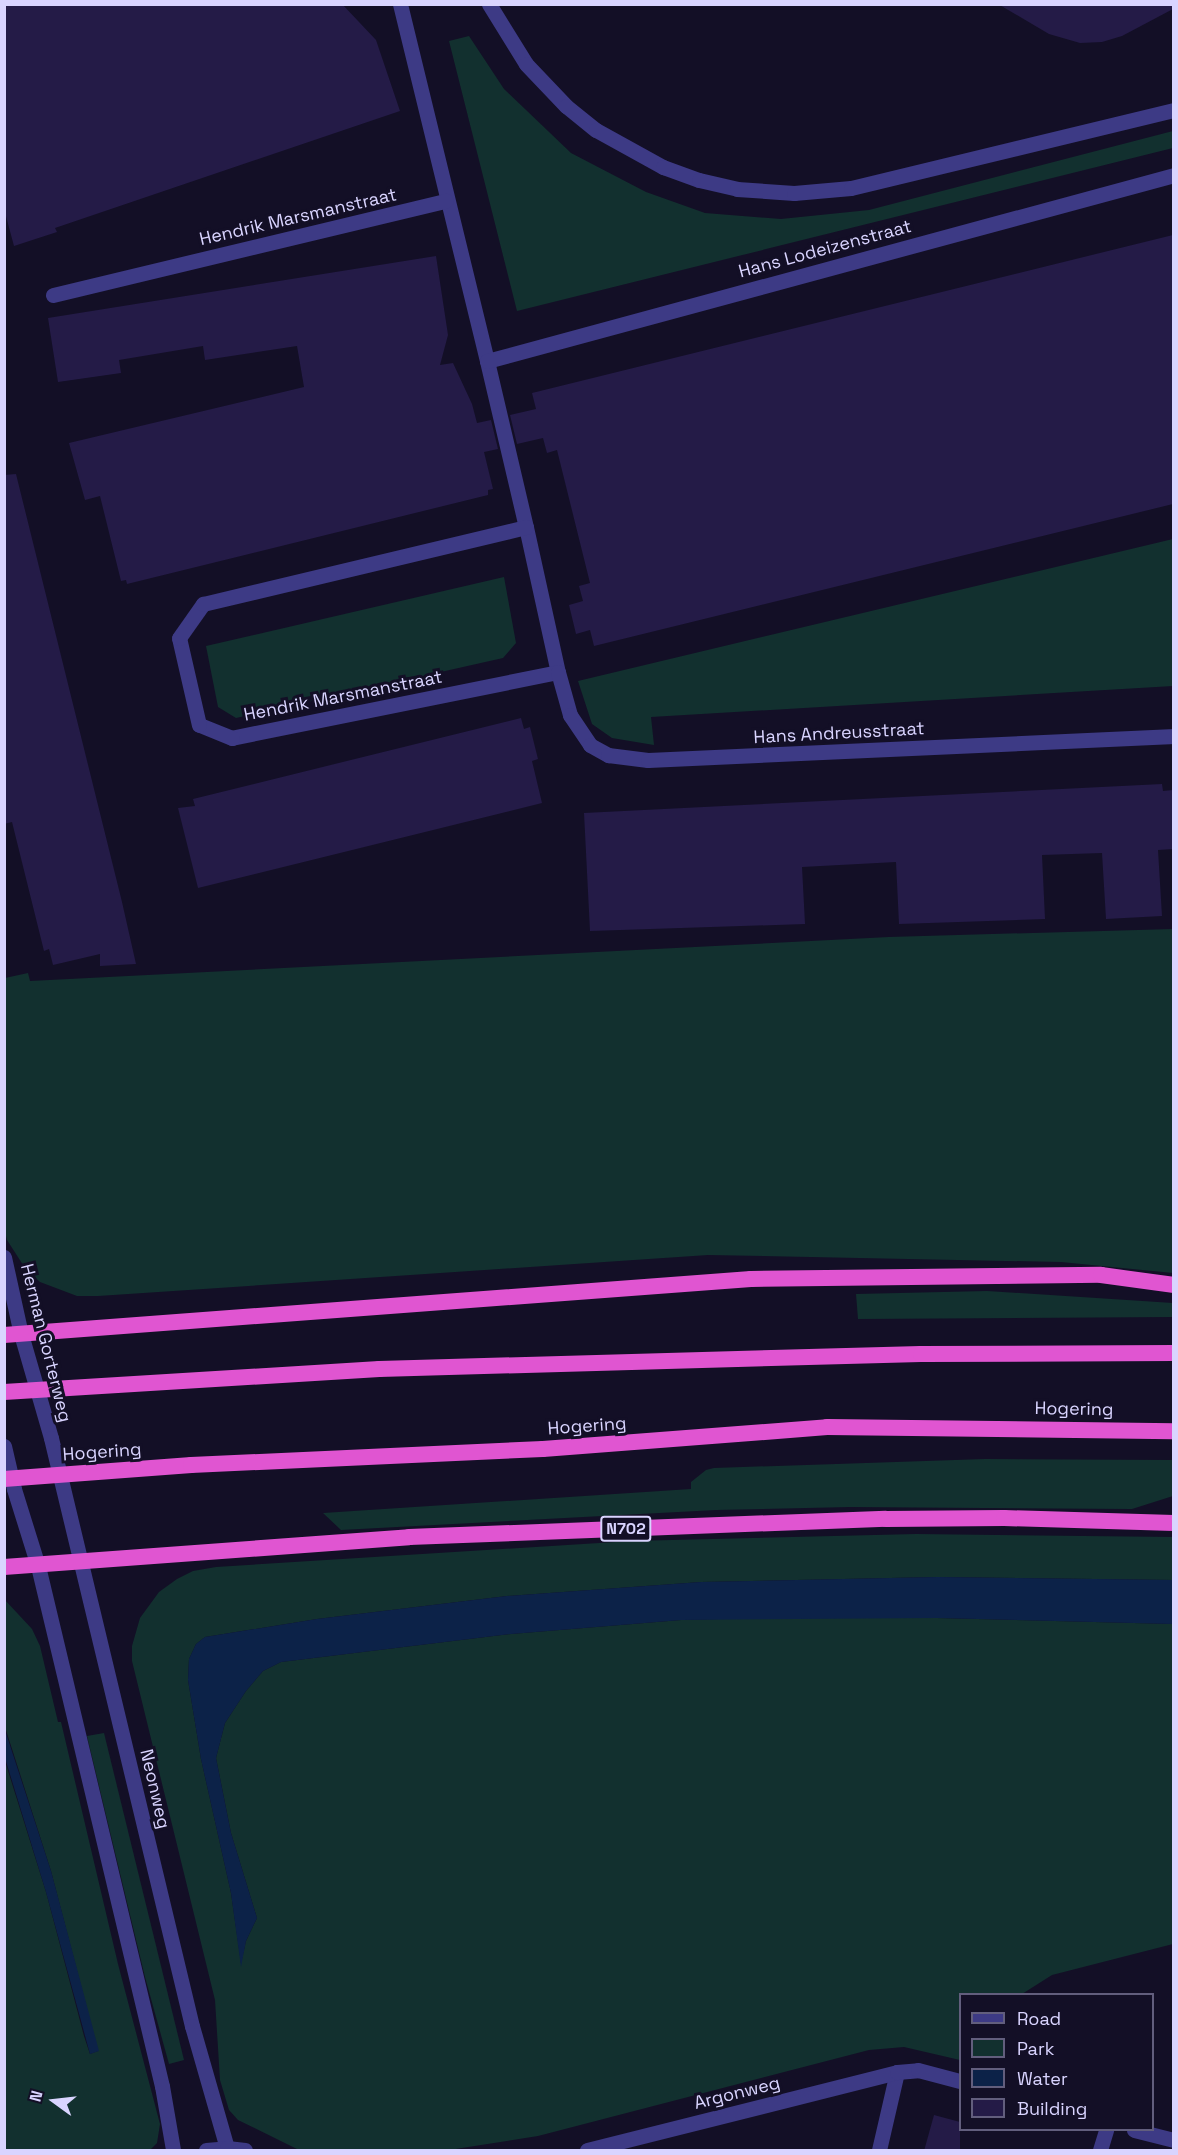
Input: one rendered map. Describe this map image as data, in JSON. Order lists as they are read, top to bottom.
{
  "streets": {
    "highway": ["Hogering", "N702"],
    "street": [
      "Hendrik Marsmanstraat",
      "Hans Lodeizenstraat",
      "Hans Andreusstraat",
      "Herman Gorterweg",
      "Neonweg",
      "Argonweg"
    ]
  },
  "crossings": [
    ["Hendrik Marsmanstraat", "Hans Andreusstraat"],
    ["Herman Gorterweg", "Neonweg"],
    ["N702", "Neonweg"]
  ],
  "legend": [
    "Road",
    "Park",
    "Water",
    "Building"
  ],
  "north": "left"
}
